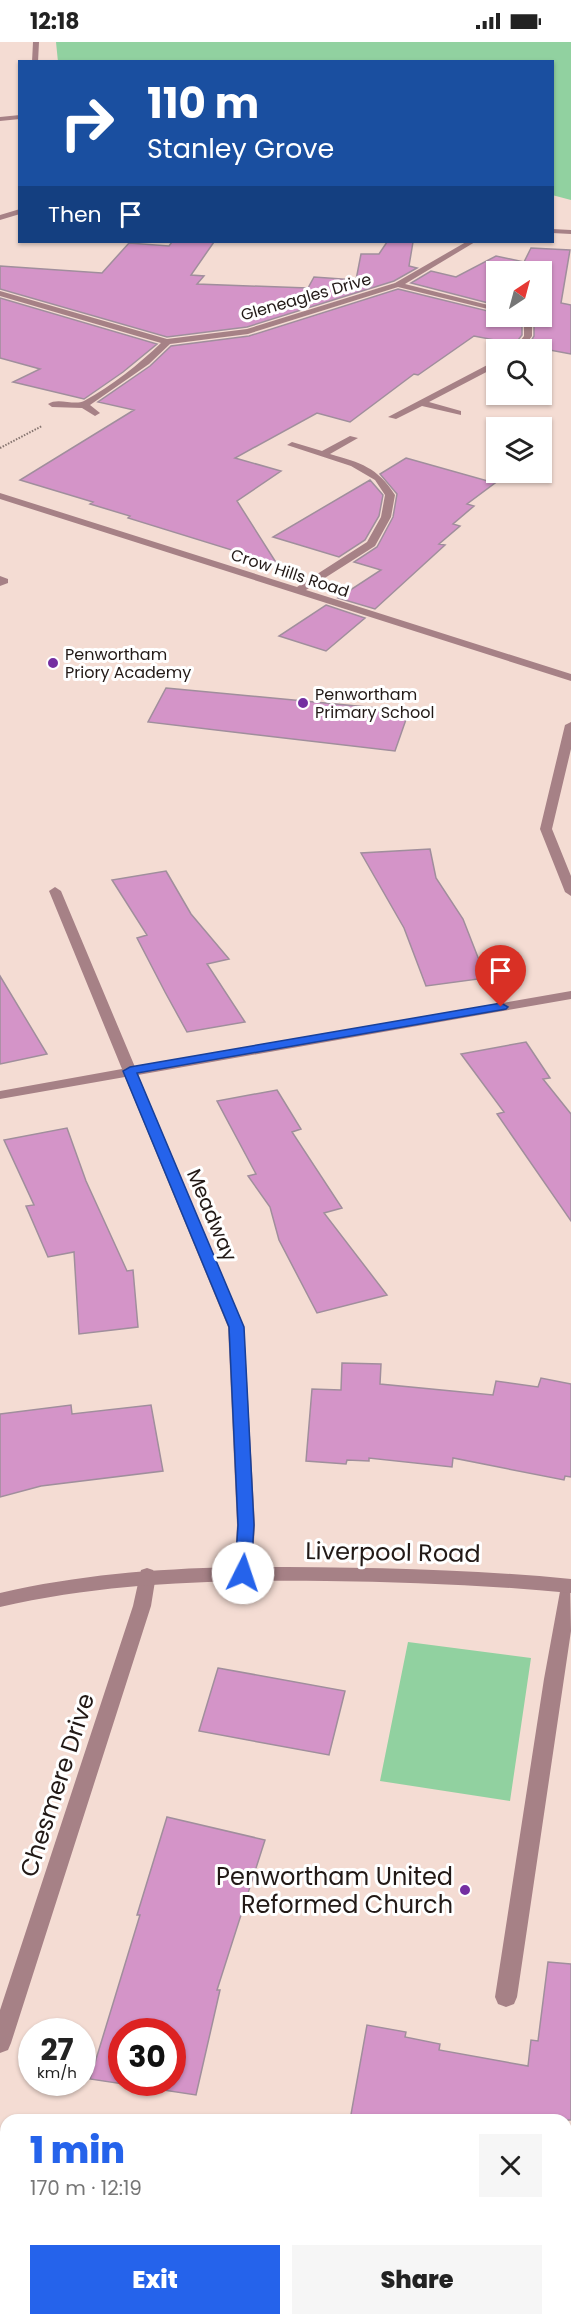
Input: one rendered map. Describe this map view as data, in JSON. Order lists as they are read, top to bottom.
{
  "streets": {
    "street": [
      "Gleneagles Drive",
      "Crow Hills Road",
      "Meadway",
      "Liverpool Road",
      "Chesmere Drive"
    ]
  },
  "crossings": [
    ["Meadway", "Liverpool Road"],
    ["Liverpool Road", "Chesmere Drive"]
  ],
  "places": ["Penwortham Priory Academy", "Penwortham Primary School", "Penwortham United Reformed Church"],
  "north": "top right",
  "page": {
    "status": "12:18",
    "turn": ["110 m", "Stanley Grove"],
    "then": "Then",
    "speed": "27 km/h",
    "limit": "30",
    "heading": ["1 min", "170 m · 12:19"],
    "buttons": ["Exit", "Share"]
  }
}
